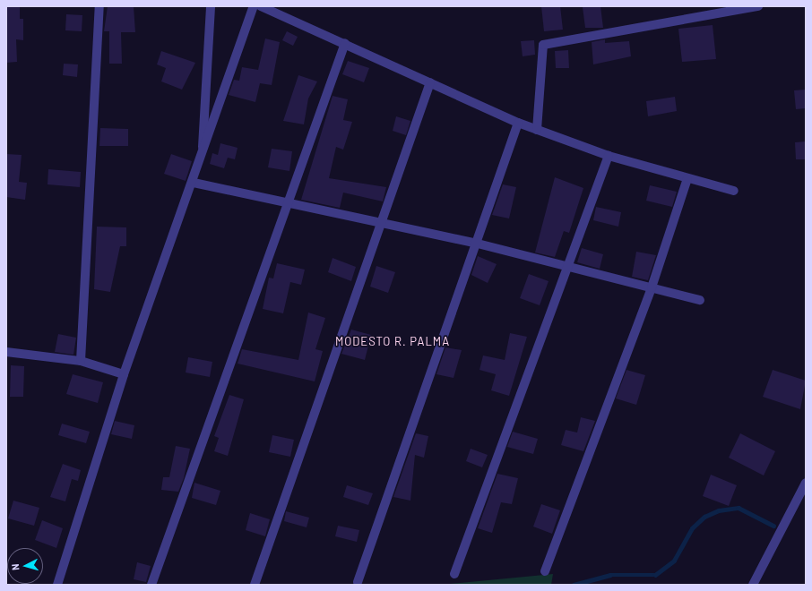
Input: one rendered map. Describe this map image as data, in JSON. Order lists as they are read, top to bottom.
{
  "districts": ["MODESTO R. PALMA"],
  "north": "left"
}
